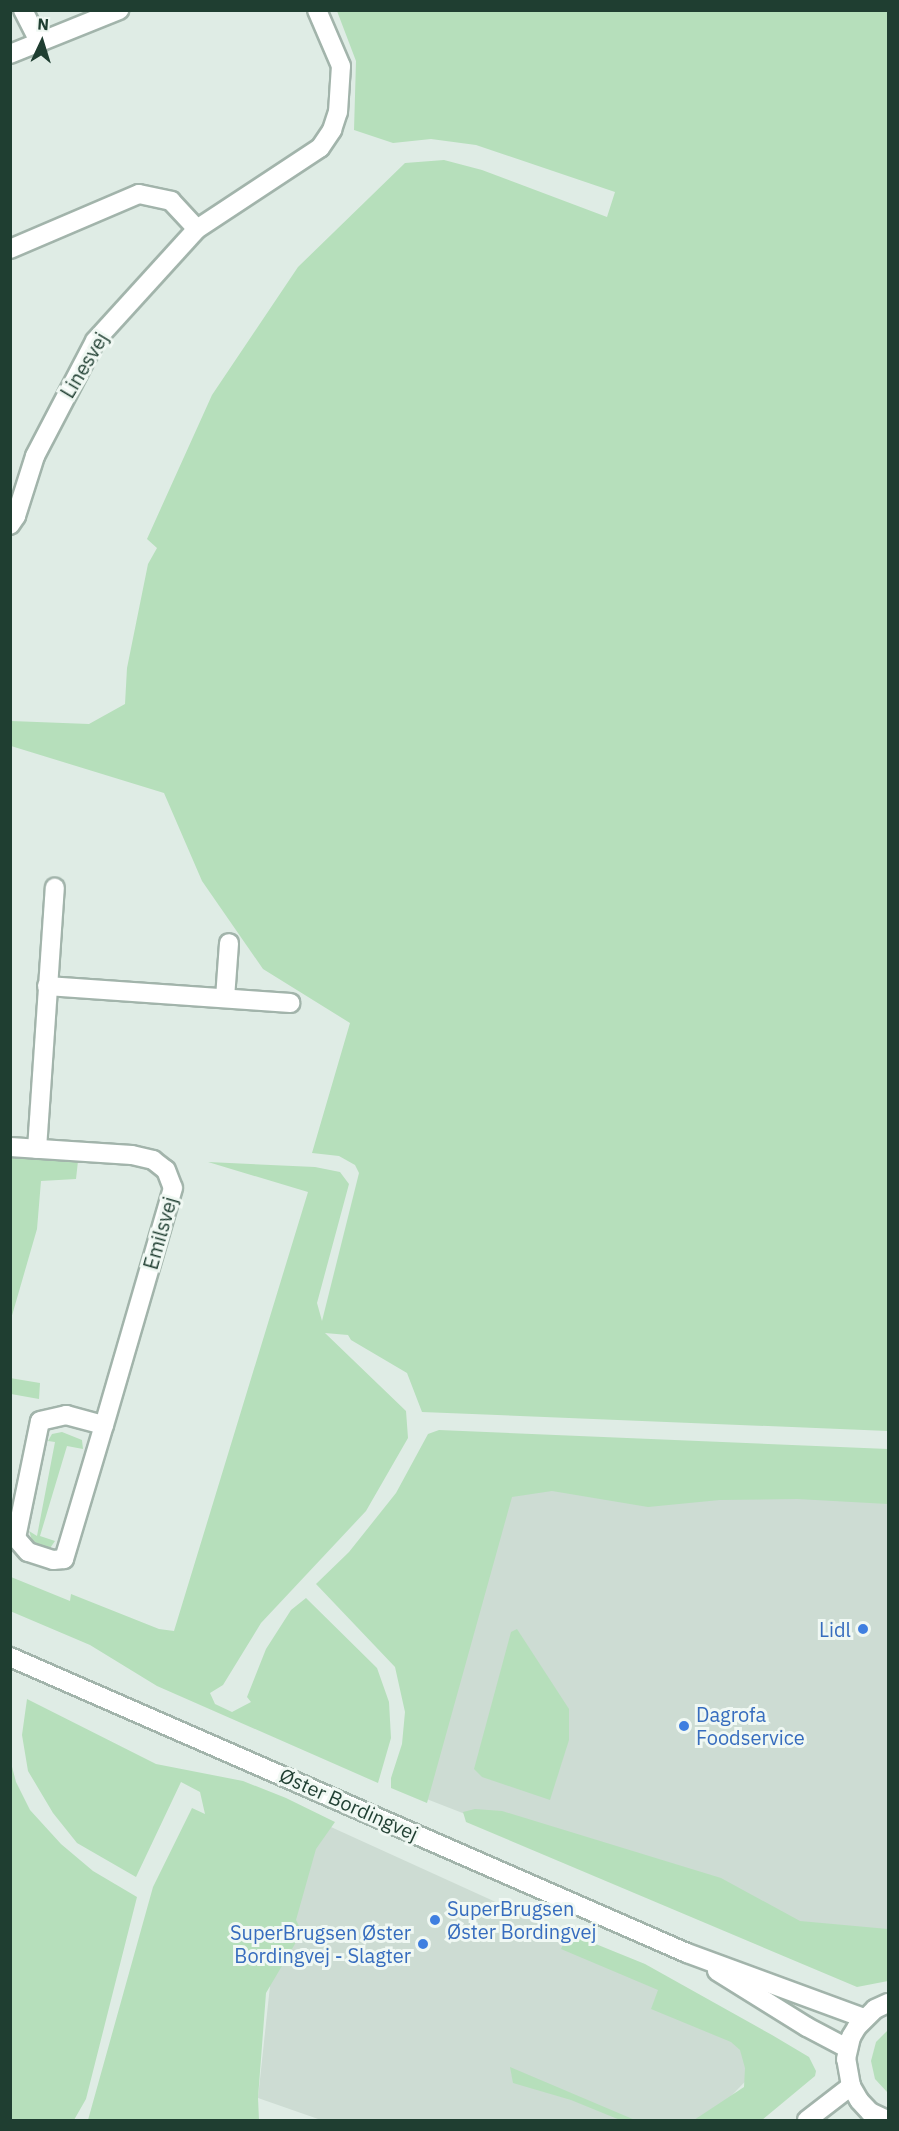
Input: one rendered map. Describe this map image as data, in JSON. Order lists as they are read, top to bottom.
{
  "streets": {
    "street": ["Linesvej", "Emilsvej", "Øster Bordingvej"]
  },
  "places": [
    "Lidl",
    "Dagrofa Foodservice",
    "SuperBrugsen Øster Bordingvej",
    "SuperBrugsen Øster Bordingvej - Slagter"
  ],
  "north": "top"
}
